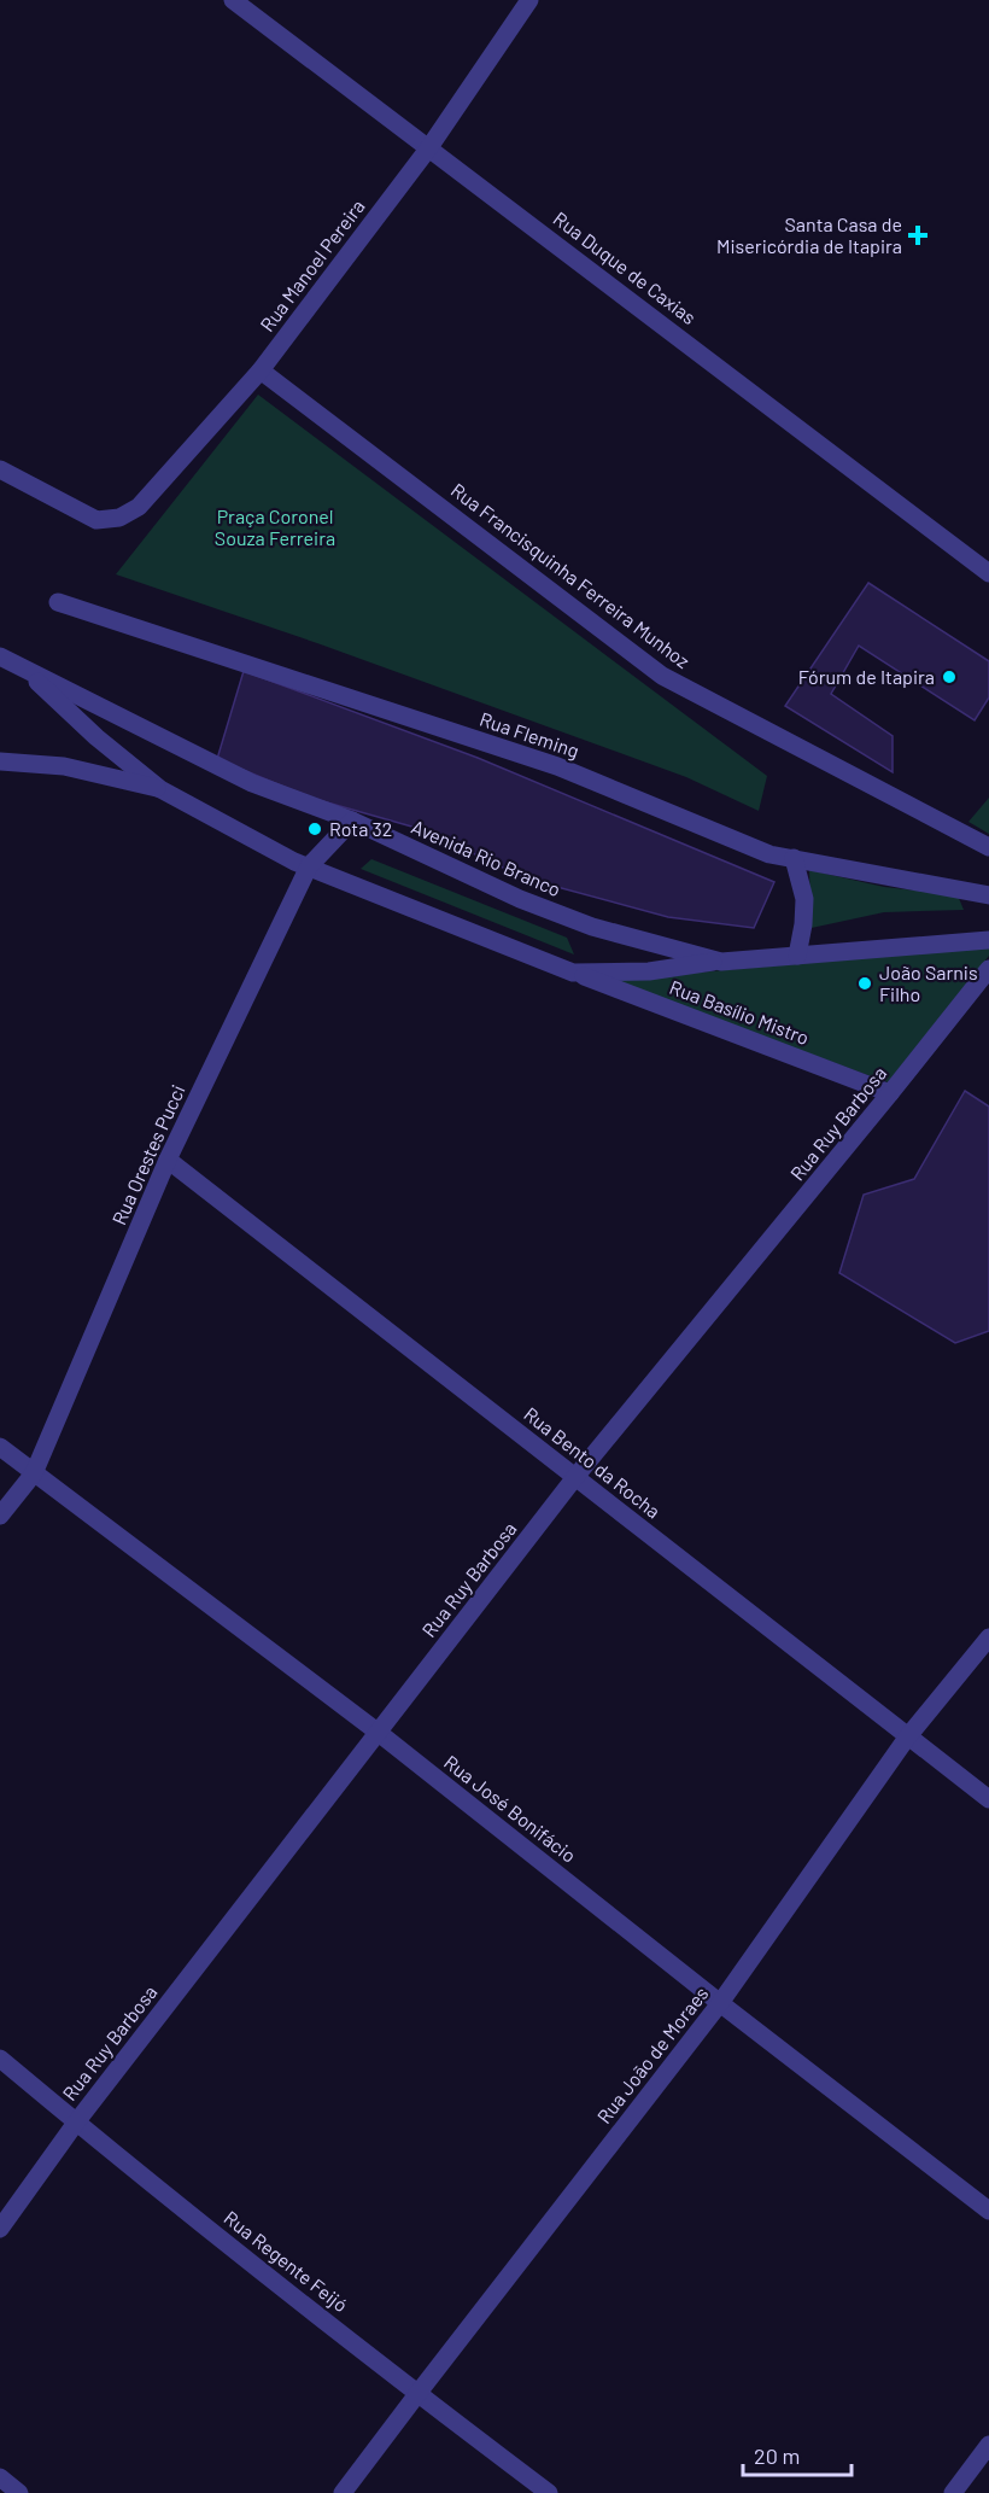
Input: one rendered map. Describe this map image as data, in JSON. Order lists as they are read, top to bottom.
{
  "streets": {
    "street": [
      "Rua Manoel Pereira",
      "Rua Duque de Caxias",
      "Rua Francisquinha Ferreira Munhoz",
      "Rua Fleming",
      "Avenida Rio Branco",
      "Rua Basílio Mistro",
      "Rua Ruy Barbosa",
      "Rua Orestes Pucci",
      "Rua Bento da Rocha",
      "Rua José Bonifácio",
      "Rua João de Moraes",
      "Rua Regente Feijó"
    ]
  },
  "crossings": [
    ["Rua Manoel Pereira", "Rua Duque de Caxias"],
    ["Rua Manoel Pereira", "Rua Francisquinha Ferreira Munhoz"],
    ["Avenida Rio Branco", "Rua Orestes Pucci"],
    ["Rua Basílio Mistro", "Rua Ruy Barbosa"],
    ["Rua Basílio Mistro", "Rua Orestes Pucci"],
    ["Rua Ruy Barbosa", "Rua Bento da Rocha"],
    ["Rua Ruy Barbosa", "Rua José Bonifácio"],
    ["Rua Ruy Barbosa", "Rua Regente Feijó"],
    ["Rua Orestes Pucci", "Rua Bento da Rocha"],
    ["Rua Orestes Pucci", "Rua José Bonifácio"],
    ["Rua Bento da Rocha", "Rua João de Moraes"],
    ["Rua José Bonifácio", "Rua João de Moraes"],
    ["Rua João de Moraes", "Rua Regente Feijó"]
  ],
  "parks": ["Praça Coronel Souza Ferreira"],
  "places": {
    "health": ["Santa Casa de Misericórdia de Itapira"],
    "other": ["Fórum de Itapira", "Rota 32", "João Sarnis Filho"]
  },
  "scale_bar": "20 m"
}
